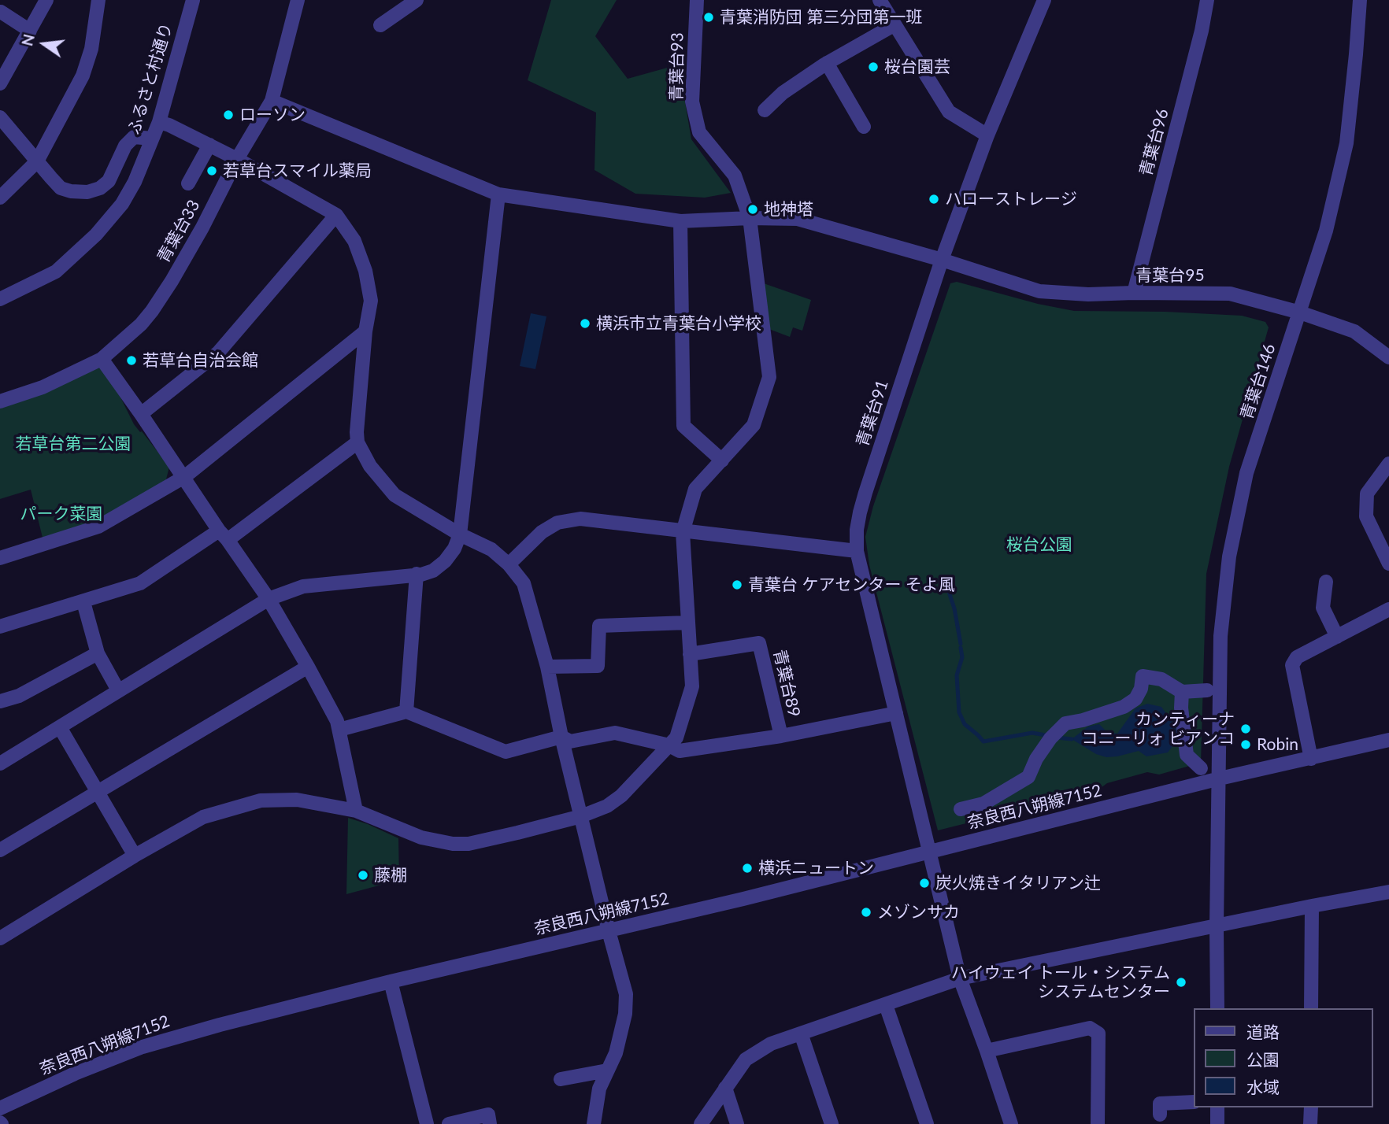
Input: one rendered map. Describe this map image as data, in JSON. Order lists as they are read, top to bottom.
{
  "streets": {
    "street": [
      "青葉台93",
      "ふるさと村通り",
      "青葉台96",
      "青葉台33",
      "青葉台95",
      "青葉台146",
      "青葉台91",
      "青葉台89",
      "奈良西八朔線7152"
    ]
  },
  "crossings": [
    ["青葉台93", "青葉台95"],
    ["青葉台93", "青葉台89"],
    ["青葉台96", "青葉台95"],
    ["青葉台33", "青葉台95"],
    ["青葉台95", "青葉台146"],
    ["青葉台95", "青葉台91"],
    ["青葉台146", "奈良西八朔線7152"],
    ["青葉台91", "奈良西八朔線7152"]
  ],
  "parks": ["若草台第二公園", "パーク菜園", "桜台公園"],
  "places": [
    "青葉消防団 第三分団第一班",
    "桜台園芸",
    "ローソン",
    "若草台スマイル薬局",
    "ハローストレージ",
    "地神塔",
    "横浜市立青葉台小学校",
    "若草台自治会館",
    "青葉台 ケアセンター そよ風",
    "カンティーナ コニーリォ ビアンコ",
    "Robin",
    "横浜ニュートン",
    "藤棚",
    "炭火焼きイタリアン辻",
    "メゾンサカ",
    "ハイウェイ トール・システム システムセンター"
  ],
  "legend": ["道路", "公園", "水域"],
  "north": "left"
}
